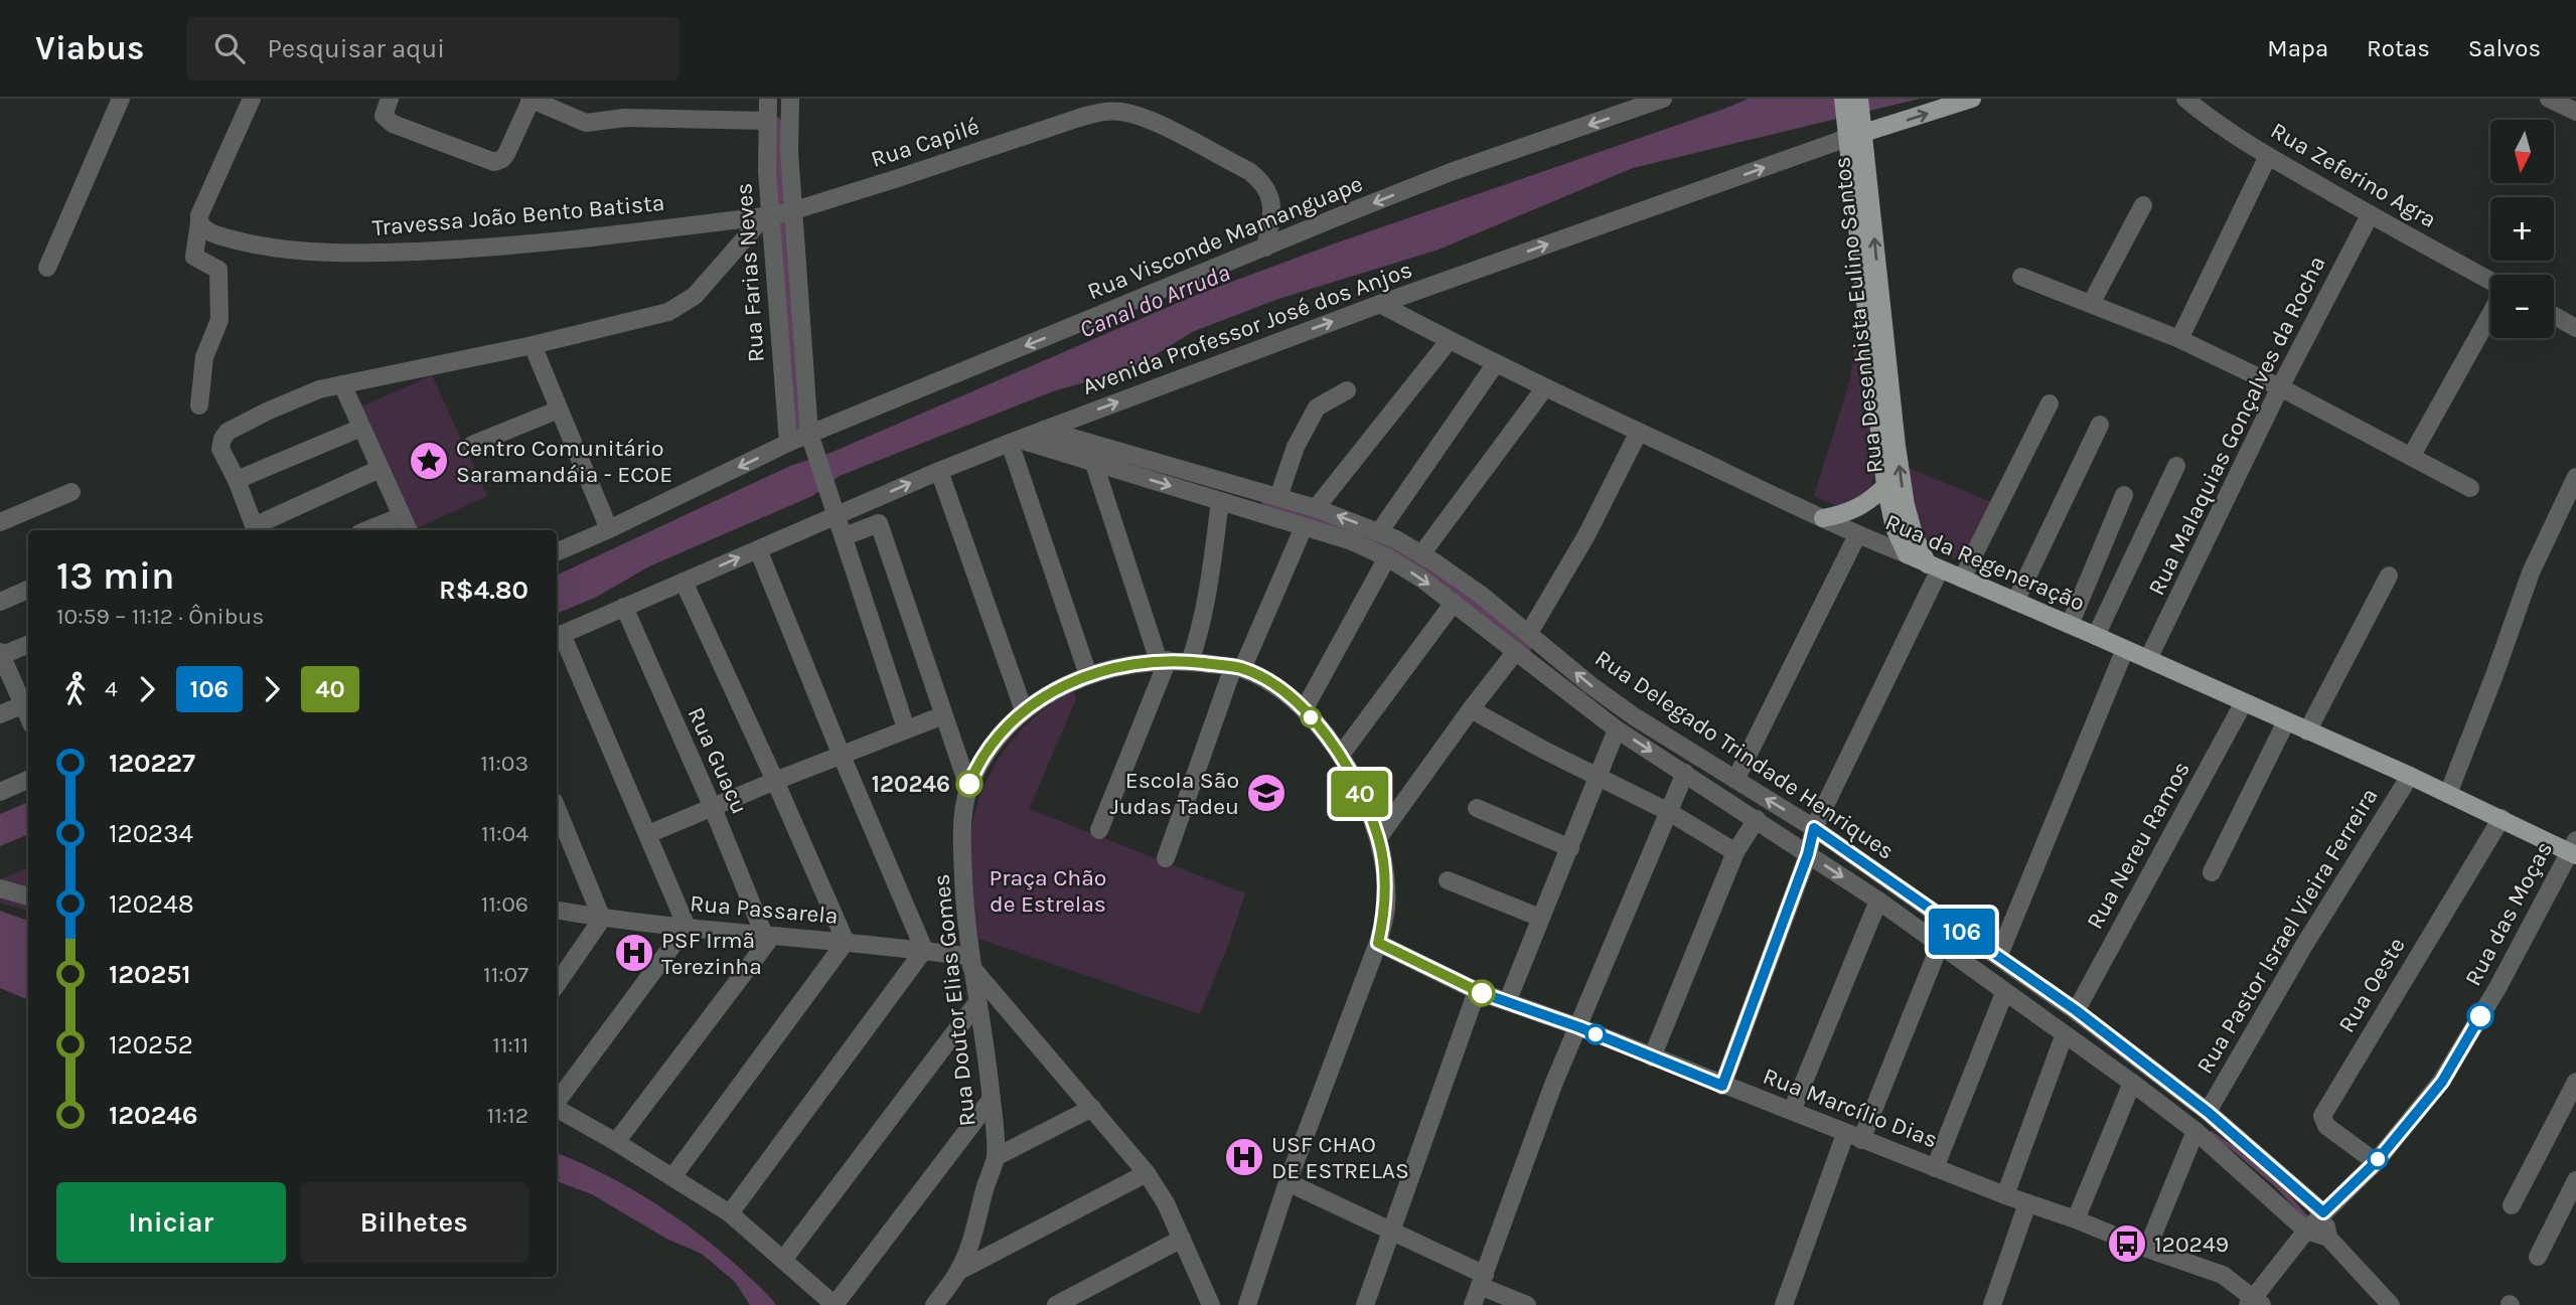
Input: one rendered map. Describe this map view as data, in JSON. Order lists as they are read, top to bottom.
{
  "streets": {
    "main road": ["Rua Desenhista Eulino Santos", "Avenida Professor José dos Anjos", "Rua da Regeneração"],
    "street": [
      "Rua Capilé",
      "Rua Zeferino Agra",
      "Travessa João Bento Batista",
      "Rua Visconde Mamanguape",
      "Rua Farias Neves",
      "Rua Malaquias Gonçalves da Rocha",
      "Rua Delegado Trindade Henriques",
      "Rua Guacu",
      "Rua Nereu Ramos",
      "Rua Passarela",
      "Rua das Moças",
      "Rua Pastor Israel Vieira Ferreira",
      "Rua Oeste",
      "Rua Doutor Elias Gomes",
      "Rua Marcílio Dias"
    ]
  },
  "crossings": [
    ["Rua Capilé", "Travessa João Bento Batista"],
    ["Rua Capilé", "Rua Visconde Mamanguape"],
    ["Rua Capilé", "Rua Farias Neves"],
    ["Rua Zeferino Agra", "Rua Malaquias Gonçalves da Rocha"],
    ["Travessa João Bento Batista", "Rua Farias Neves"],
    ["Rua Visconde Mamanguape", "Rua Farias Neves"],
    ["Rua Farias Neves", "Avenida Professor José dos Anjos"],
    ["Rua Desenhista Eulino Santos", "Avenida Professor José dos Anjos"],
    ["Rua Desenhista Eulino Santos", "Rua da Regeneração"],
    ["Avenida Professor José dos Anjos", "Rua da Regeneração"],
    ["Avenida Professor José dos Anjos", "Rua Delegado Trindade Henriques"],
    ["Avenida Professor José dos Anjos", "Rua Guacu"],
    ["Rua Malaquias Gonçalves da Rocha", "Rua da Regeneração"],
    ["Rua da Regeneração", "Rua Nereu Ramos"],
    ["Rua da Regeneração", "Rua das Moças"],
    ["Rua da Regeneração", "Rua Pastor Israel Vieira Ferreira"],
    ["Rua da Regeneração", "Rua Oeste"],
    ["Rua Delegado Trindade Henriques", "Rua Nereu Ramos"],
    ["Rua Delegado Trindade Henriques", "Rua das Moças"],
    ["Rua Delegado Trindade Henriques", "Rua Pastor Israel Vieira Ferreira"],
    ["Rua Guacu", "Rua Passarela"],
    ["Rua Passarela", "Rua Doutor Elias Gomes"],
    ["Rua das Moças", "Rua Oeste"],
    ["Rua das Moças", "Rua Marcílio Dias"],
    ["Rua Doutor Elias Gomes", "Rua Marcílio Dias"]
  ],
  "one_way": ["Rua Visconde Mamanguape", "Avenida Professor José dos Anjos"],
  "water": ["Canal do Arruda"],
  "parks": ["Praça Chão de Estrelas"],
  "places": {
    "place": ["Centro Comunitário Saramandáia - ECOE"],
    "other": ["120246"],
    "school or university": ["Escola São Judas Tadeu"],
    "hospital": ["PSF Irmã Terezinha", "USF CHAO DE ESTRELAS"],
    "bus stop": ["120249"]
  },
  "lines": ["bus line 40", "bus line 106"],
  "north": "bottom",
  "page": {
    "header": "Viabus",
    "search": "Pesquisar aqui",
    "nav": ["Mapa", "Rotas", "Salvos"],
    "on_map": ["106", "40"],
    "map_buttons": ["+", "−"],
    "heading": ["13 min", "10:59 – 11:12 · Ônibus", "R$4.80"],
    "legs": ["4", "106", "40"],
    "list": [
      {
        "name": "120227",
        "value": "11:03"
      },
      {
        "name": "120234",
        "value": "11:04"
      },
      {
        "name": "120248",
        "value": "11:06"
      },
      {
        "name": "120251",
        "value": "11:07"
      },
      {
        "name": "120252",
        "value": "11:11"
      },
      {
        "name": "120246",
        "value": "11:12"
      }
    ],
    "buttons": ["Iniciar", "Bilhetes"]
  }
}
